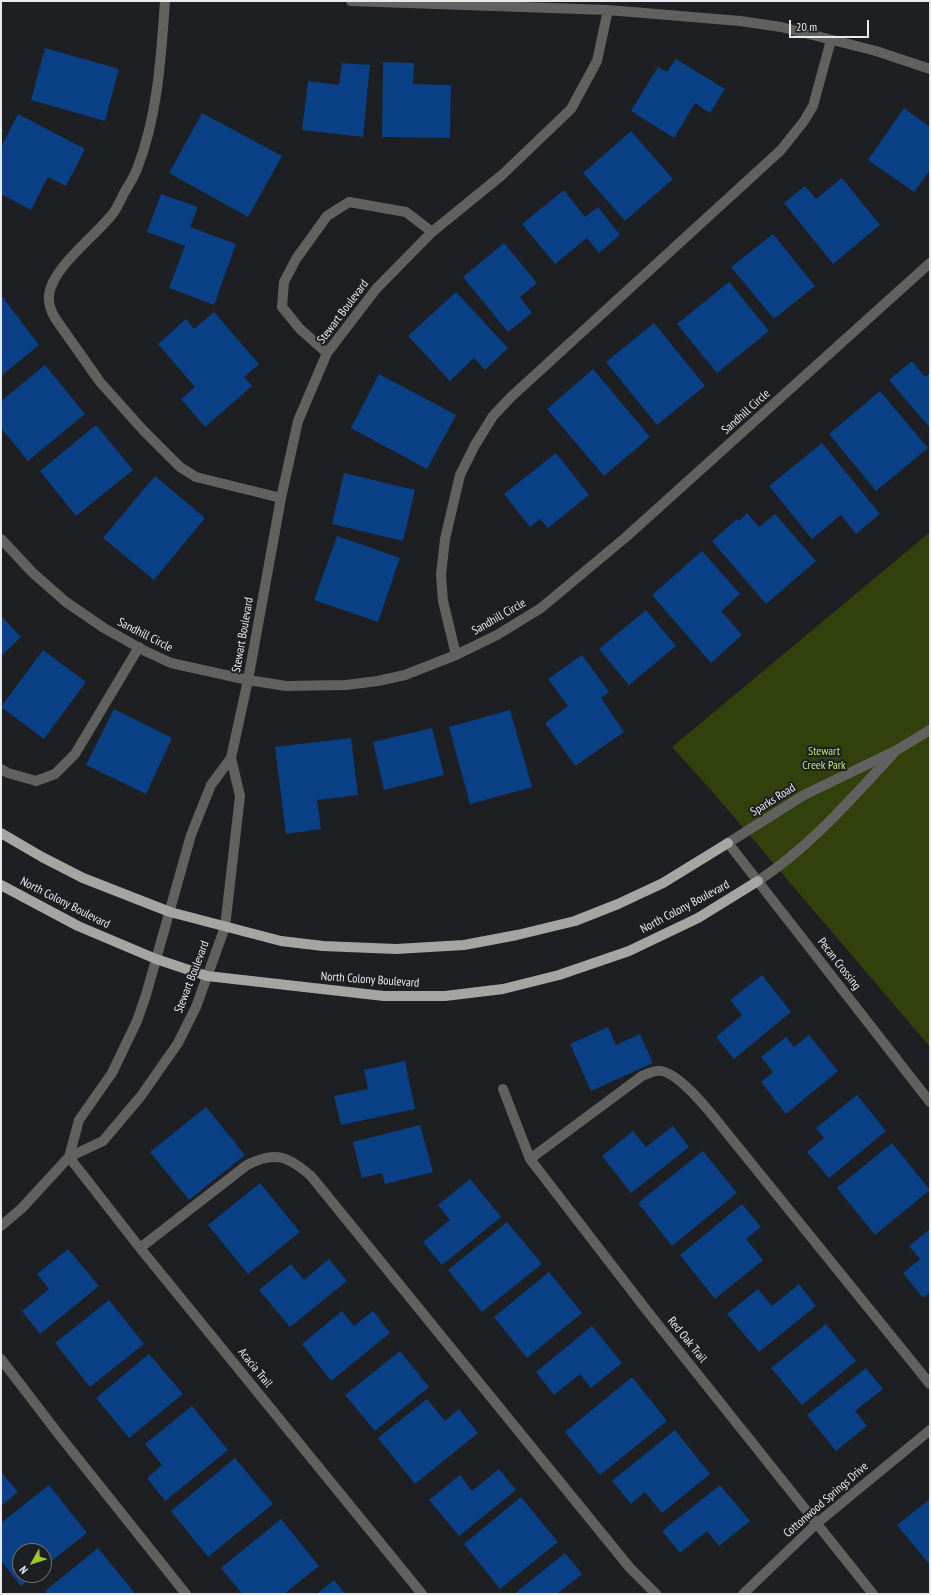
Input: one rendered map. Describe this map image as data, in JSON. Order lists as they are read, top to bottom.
{
  "streets": {
    "main road": ["North Colony Boulevard"],
    "street": [
      "Stewart Boulevard",
      "Sandhill Circle",
      "Sparks Road",
      "Pecan Crossing",
      "Red Oak Trail",
      "Acacia Trail",
      "Cottonwood Springs Drive"
    ]
  },
  "crossings": [
    ["Stewart Boulevard", "Sandhill Circle"],
    ["Stewart Boulevard", "North Colony Boulevard"],
    ["Stewart Boulevard", "Acacia Trail"],
    ["Sparks Road", "North Colony Boulevard"],
    ["Sparks Road", "Pecan Crossing"],
    ["North Colony Boulevard", "Pecan Crossing"],
    ["Red Oak Trail", "Cottonwood Springs Drive"]
  ],
  "parks": ["Stewart Creek Park"],
  "scale_bar": "20 m",
  "north": "bottom left"
}
